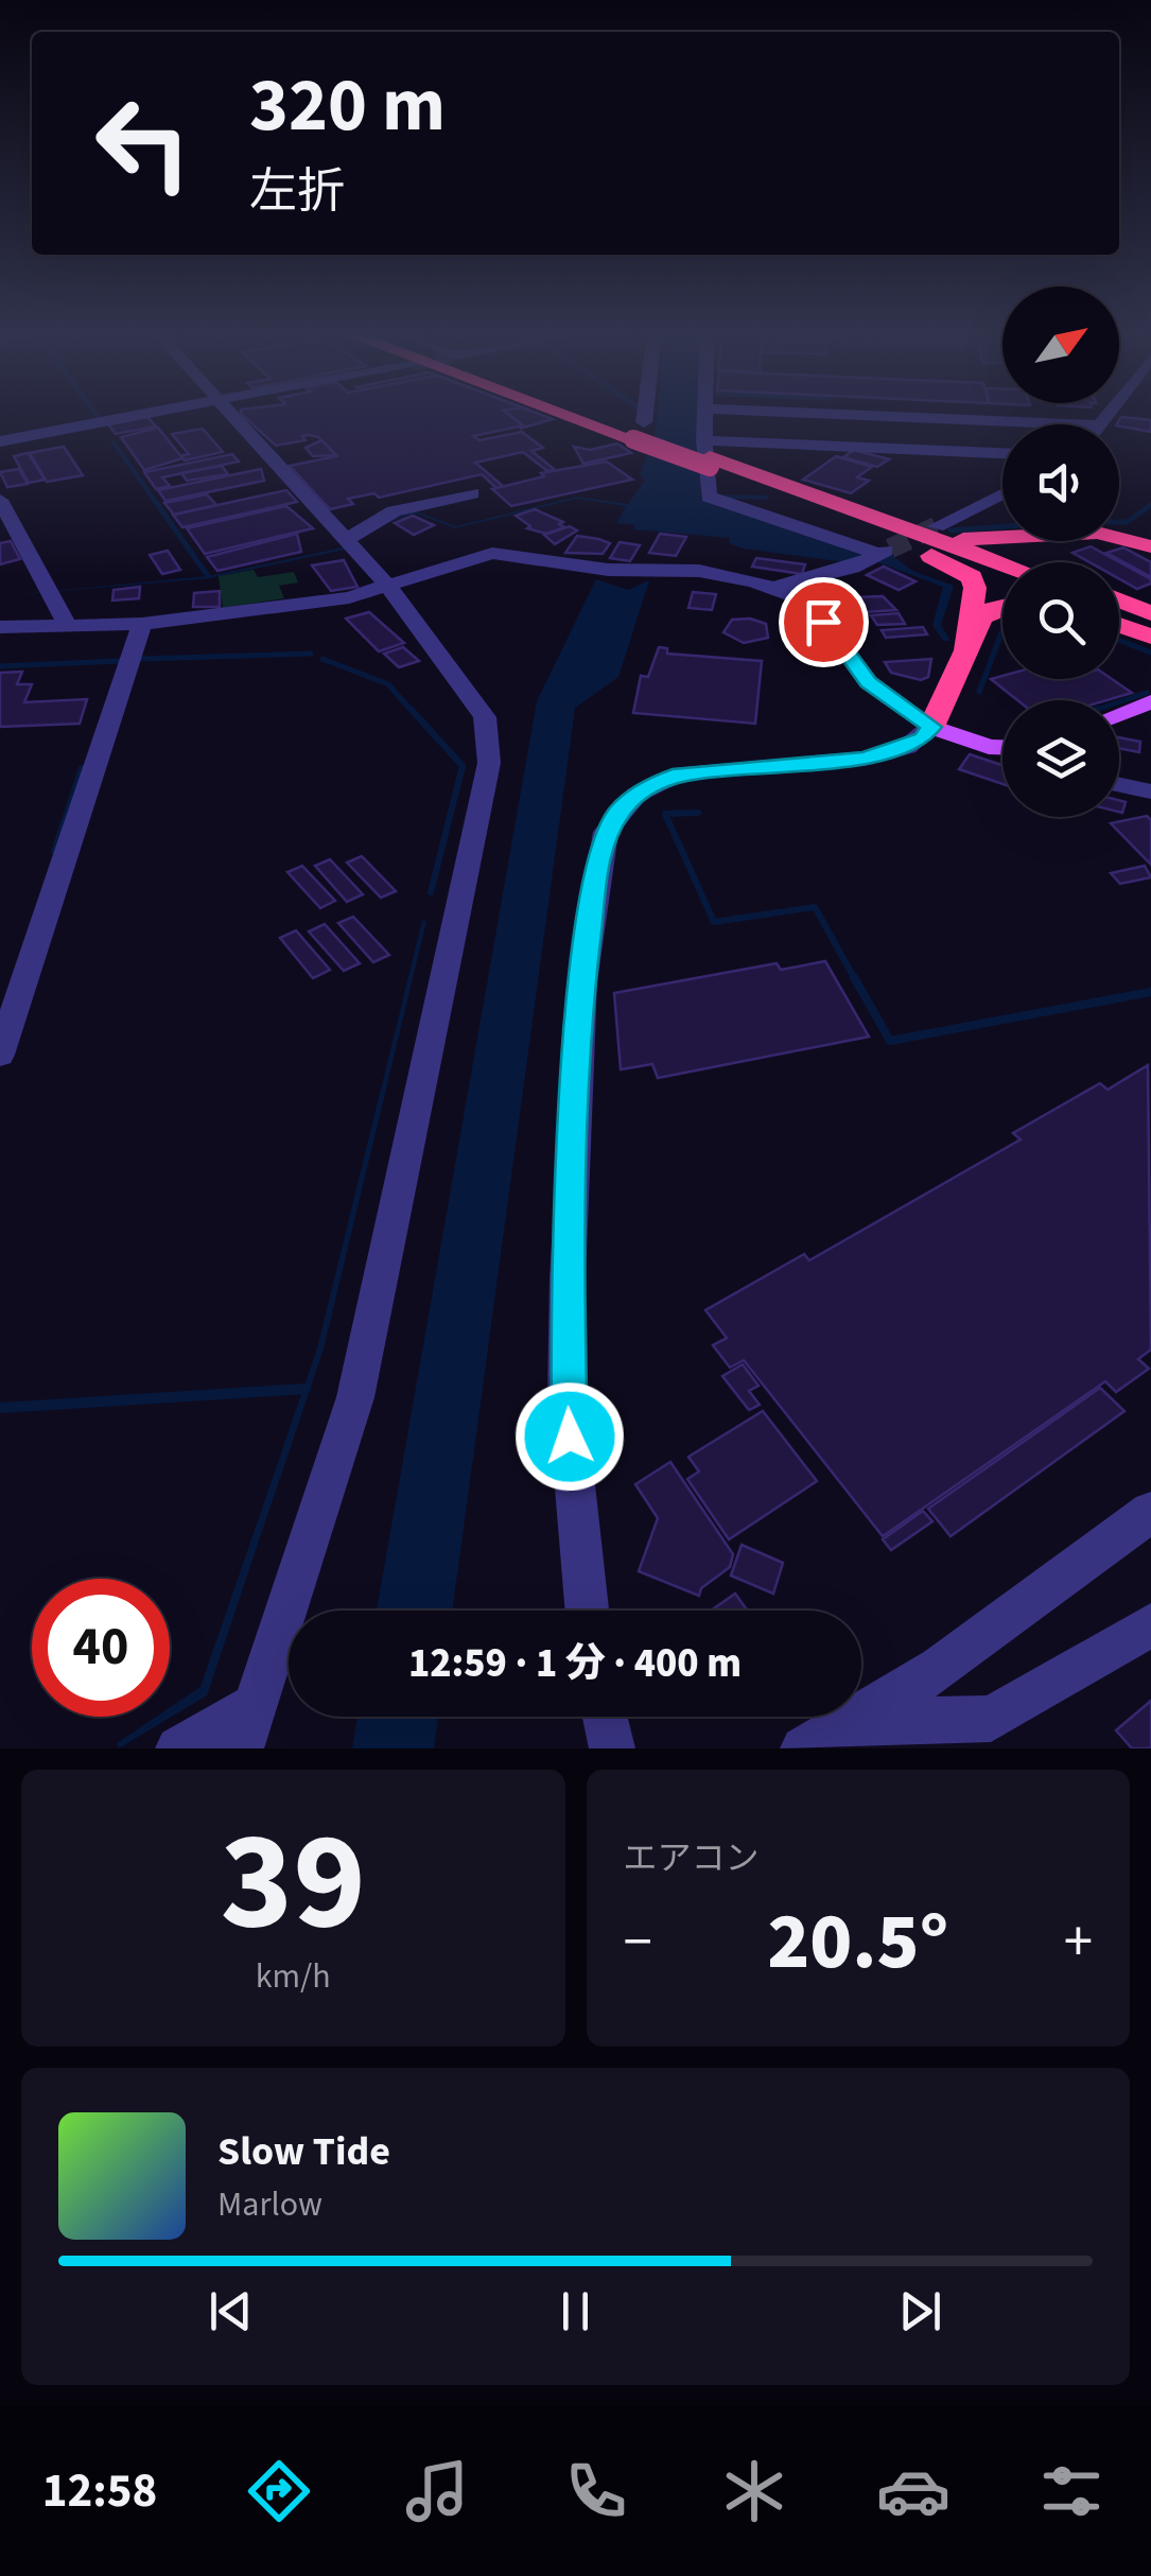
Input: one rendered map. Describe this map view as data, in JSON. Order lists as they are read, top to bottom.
{
  "north": "top right",
  "page": {
    "turn": ["320 m", "左折"],
    "limit": "40",
    "trip": "12:59 · 1 分 · 400 m",
    "tile": [
      ["39", "km/h"],
      "エアコン"
    ],
    "heat": ["−", "20.5°", "+"],
    "song": ["Slow Tide", "Marlow"],
    "tabs": "12:58"
  }
}
